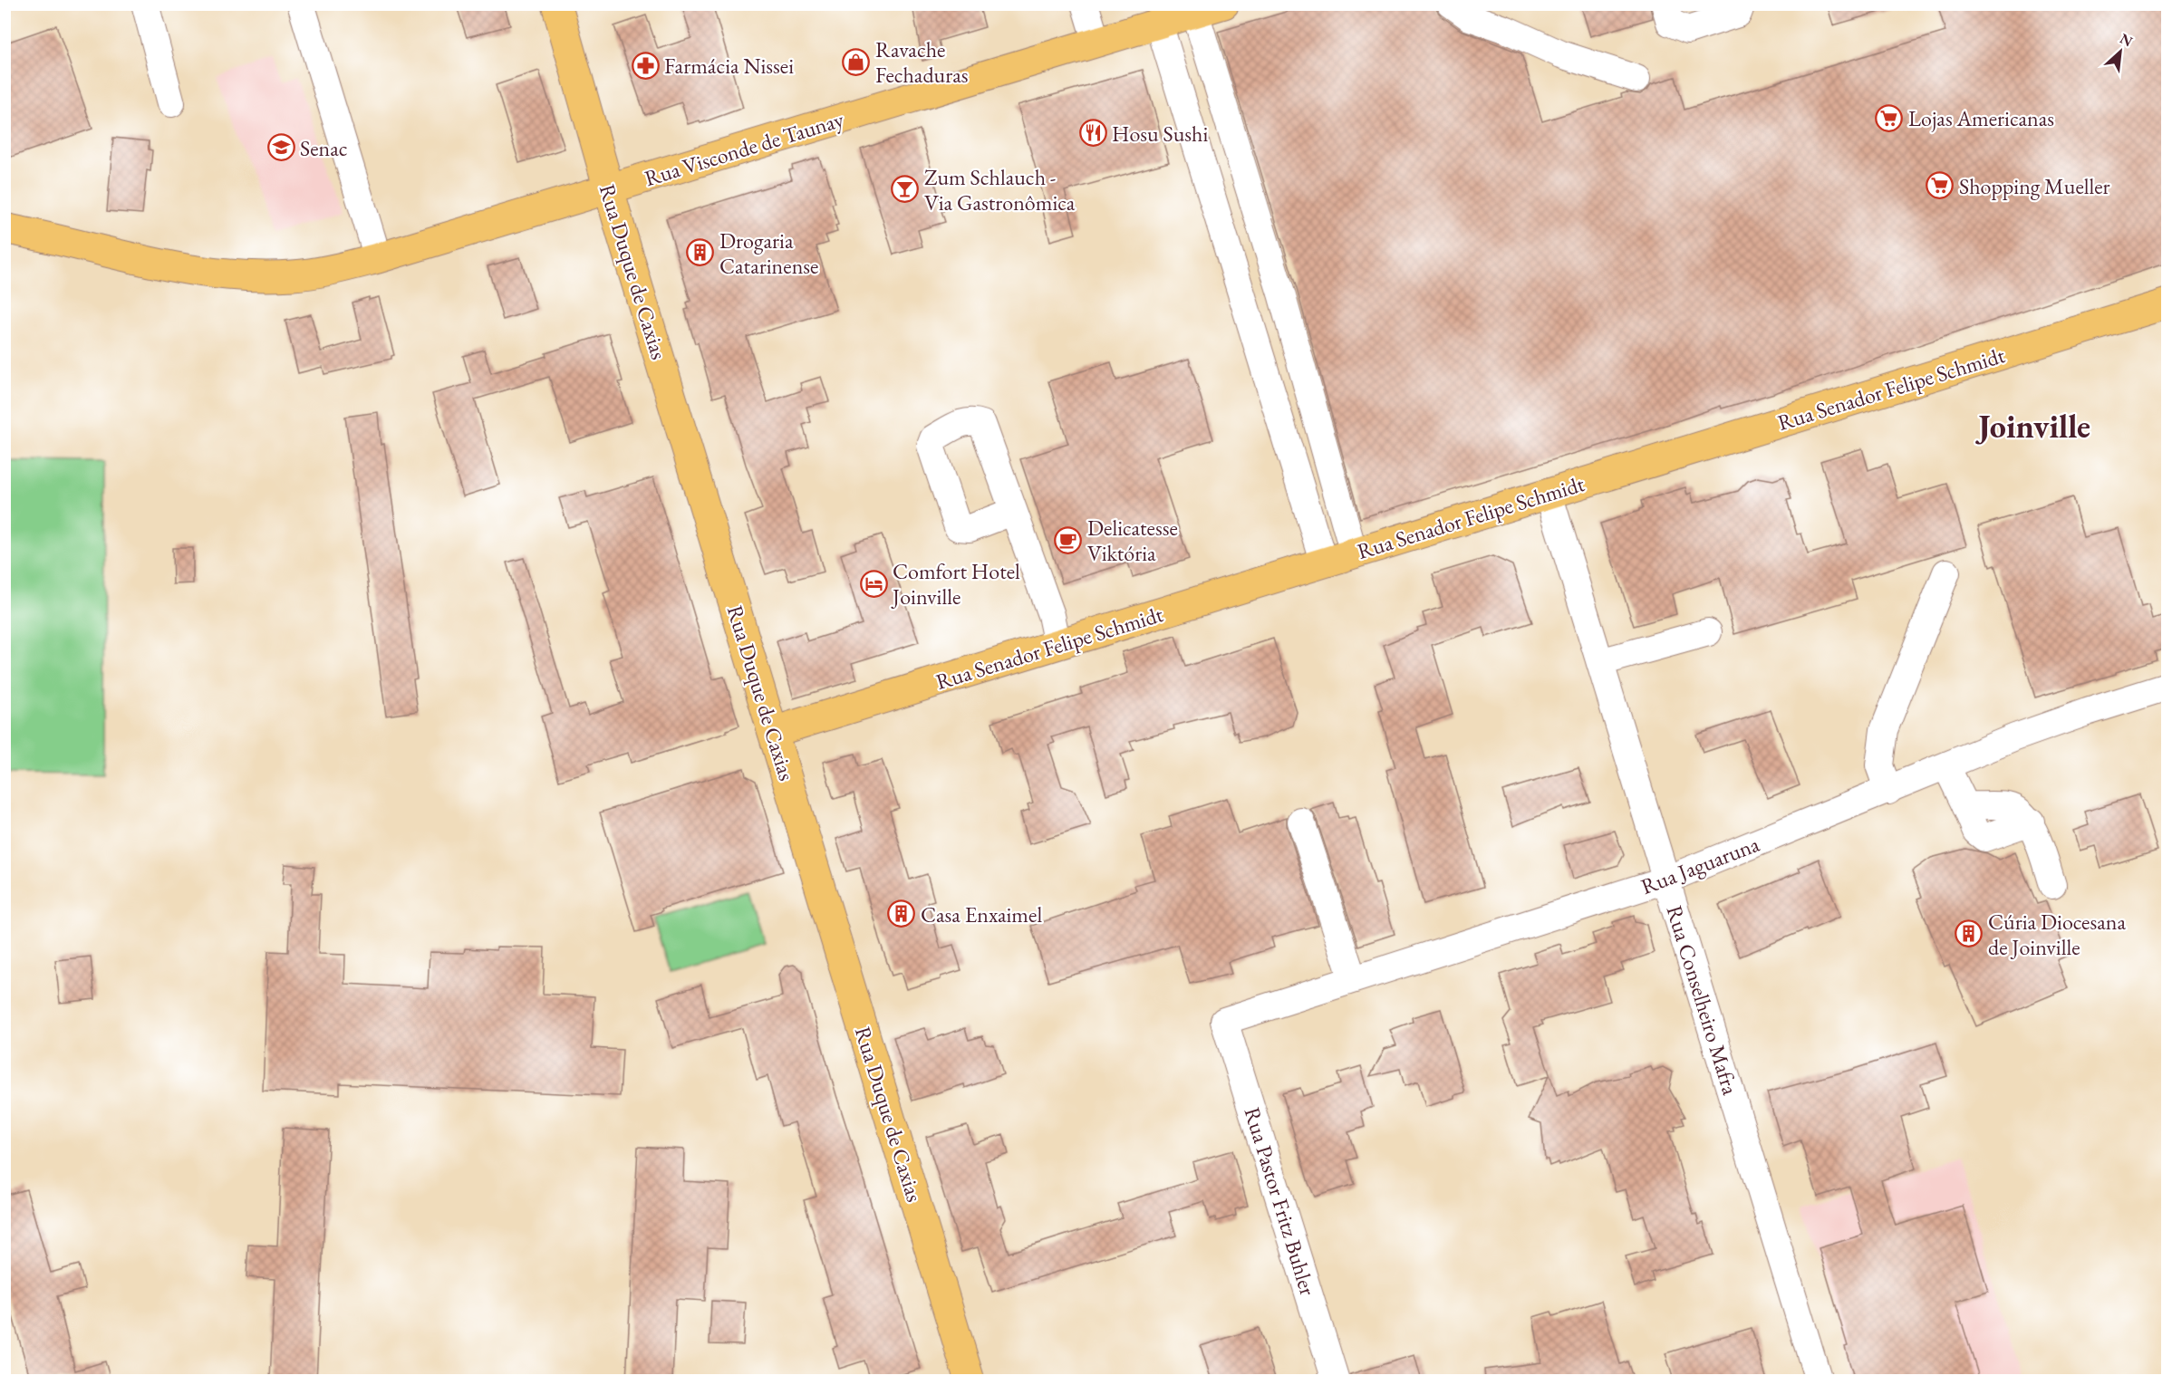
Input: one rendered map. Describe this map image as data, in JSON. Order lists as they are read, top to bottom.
{
  "streets": {
    "main road": ["Rua Visconde de Taunay", "Rua Duque de Caxias", "Rua Senador Felipe Schmidt"],
    "street": ["Rua Jaguaruna", "Rua Conselheiro Mafra", "Rua Pastor Fritz Buhler"]
  },
  "crossings": [
    ["Rua Visconde de Taunay", "Rua Duque de Caxias"],
    ["Rua Duque de Caxias", "Rua Senador Felipe Schmidt"],
    ["Rua Senador Felipe Schmidt", "Rua Conselheiro Mafra"],
    ["Rua Jaguaruna", "Rua Conselheiro Mafra"],
    ["Rua Jaguaruna", "Rua Pastor Fritz Buhler"]
  ],
  "districts": ["Joinville"],
  "places": {
    "shop": ["Ravache Fechaduras"],
    "pharmacy": ["Farmácia Nissei"],
    "supermarket": ["Lojas Americanas", "Shopping Mueller"],
    "restaurant": ["Hosu Sushi"],
    "school or university": ["Senac"],
    "bar": ["Zum Schlauch - Via Gastronômica"],
    "building": ["Drogaria Catarinense", "Casa Enxaimel", "Cúria Diocesana de Joinville"],
    "cafe": ["Delicatesse Viktória"],
    "hotel": ["Comfort Hotel Joinville"]
  },
  "north": "top right"
}
